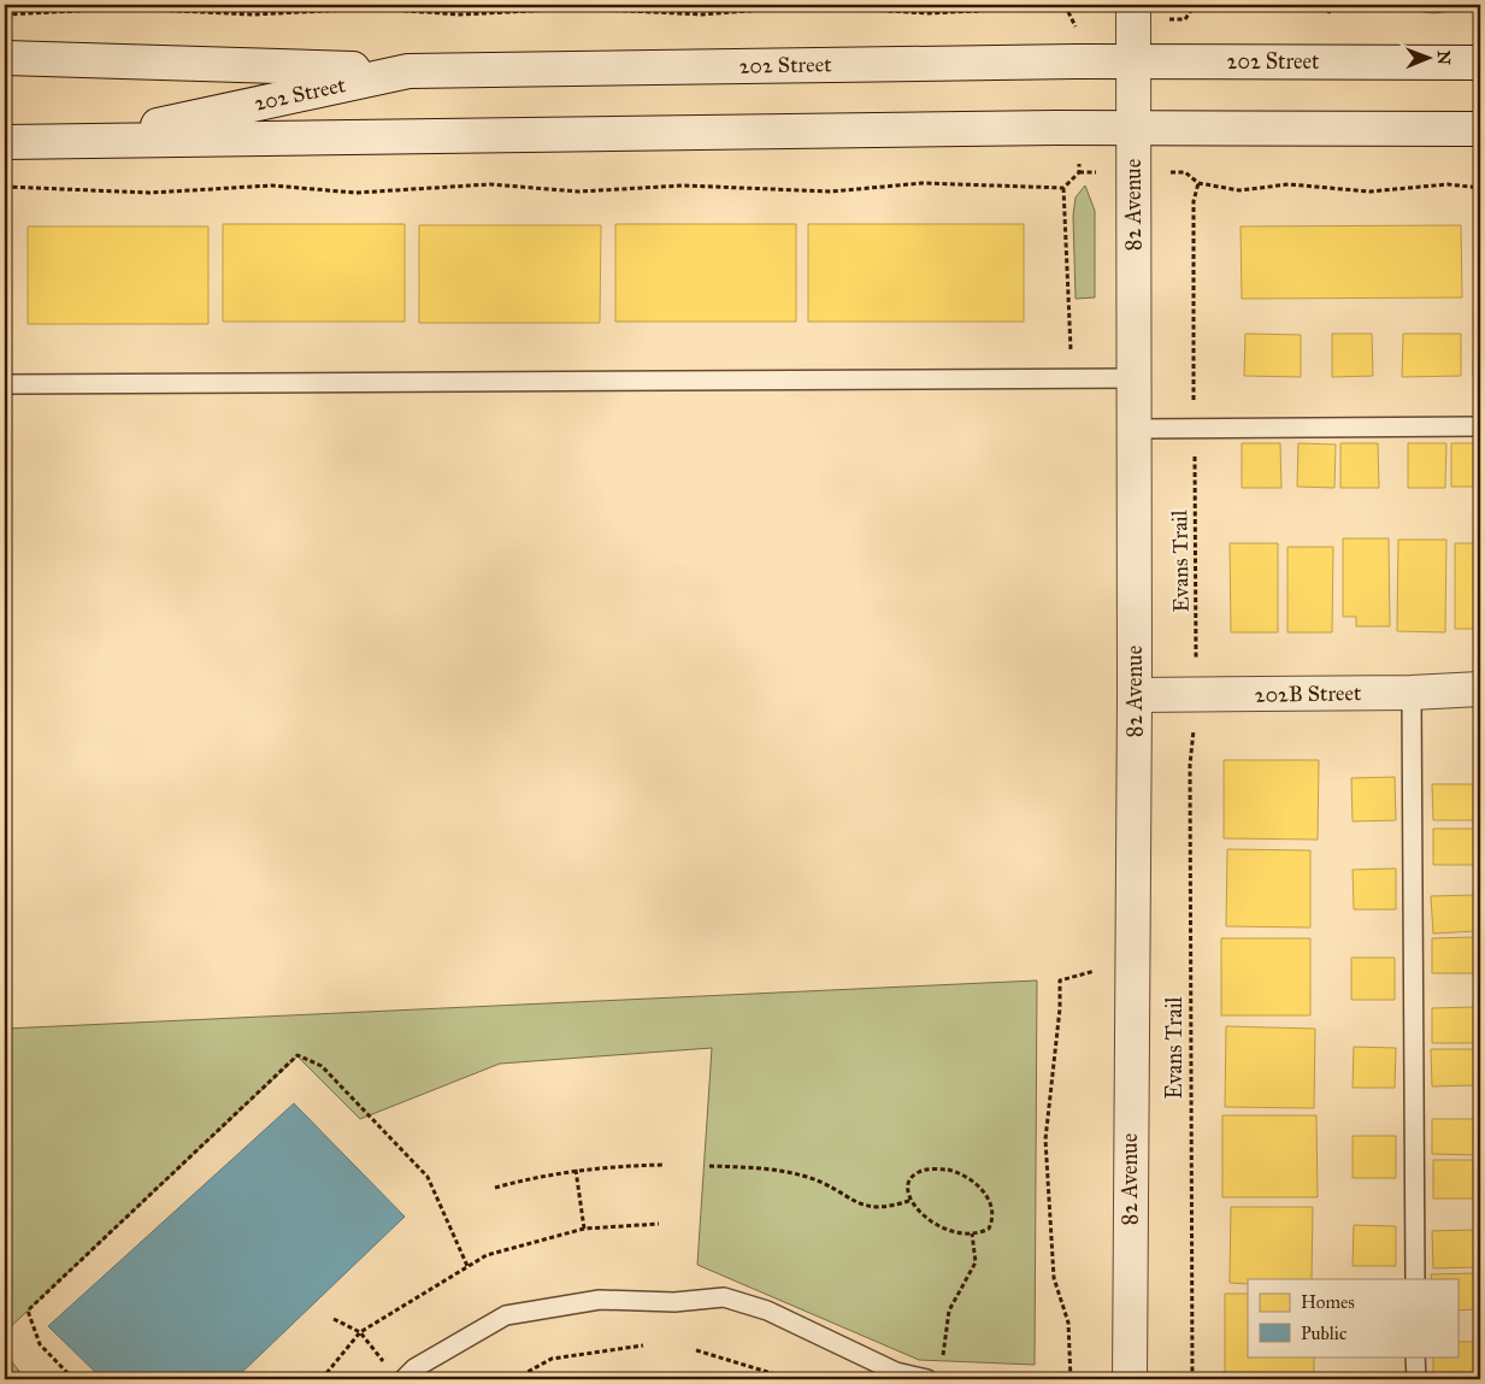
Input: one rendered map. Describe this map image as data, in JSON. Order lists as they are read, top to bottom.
{
  "streets": {
    "main road": ["202 Street", "82 Avenue", "202B Street"],
    "path": ["Evans Trail"]
  },
  "crossings": [
    ["202 Street", "82 Avenue"],
    ["82 Avenue", "202B Street"]
  ],
  "legend": ["Homes", "Public"],
  "north": "right"
}
